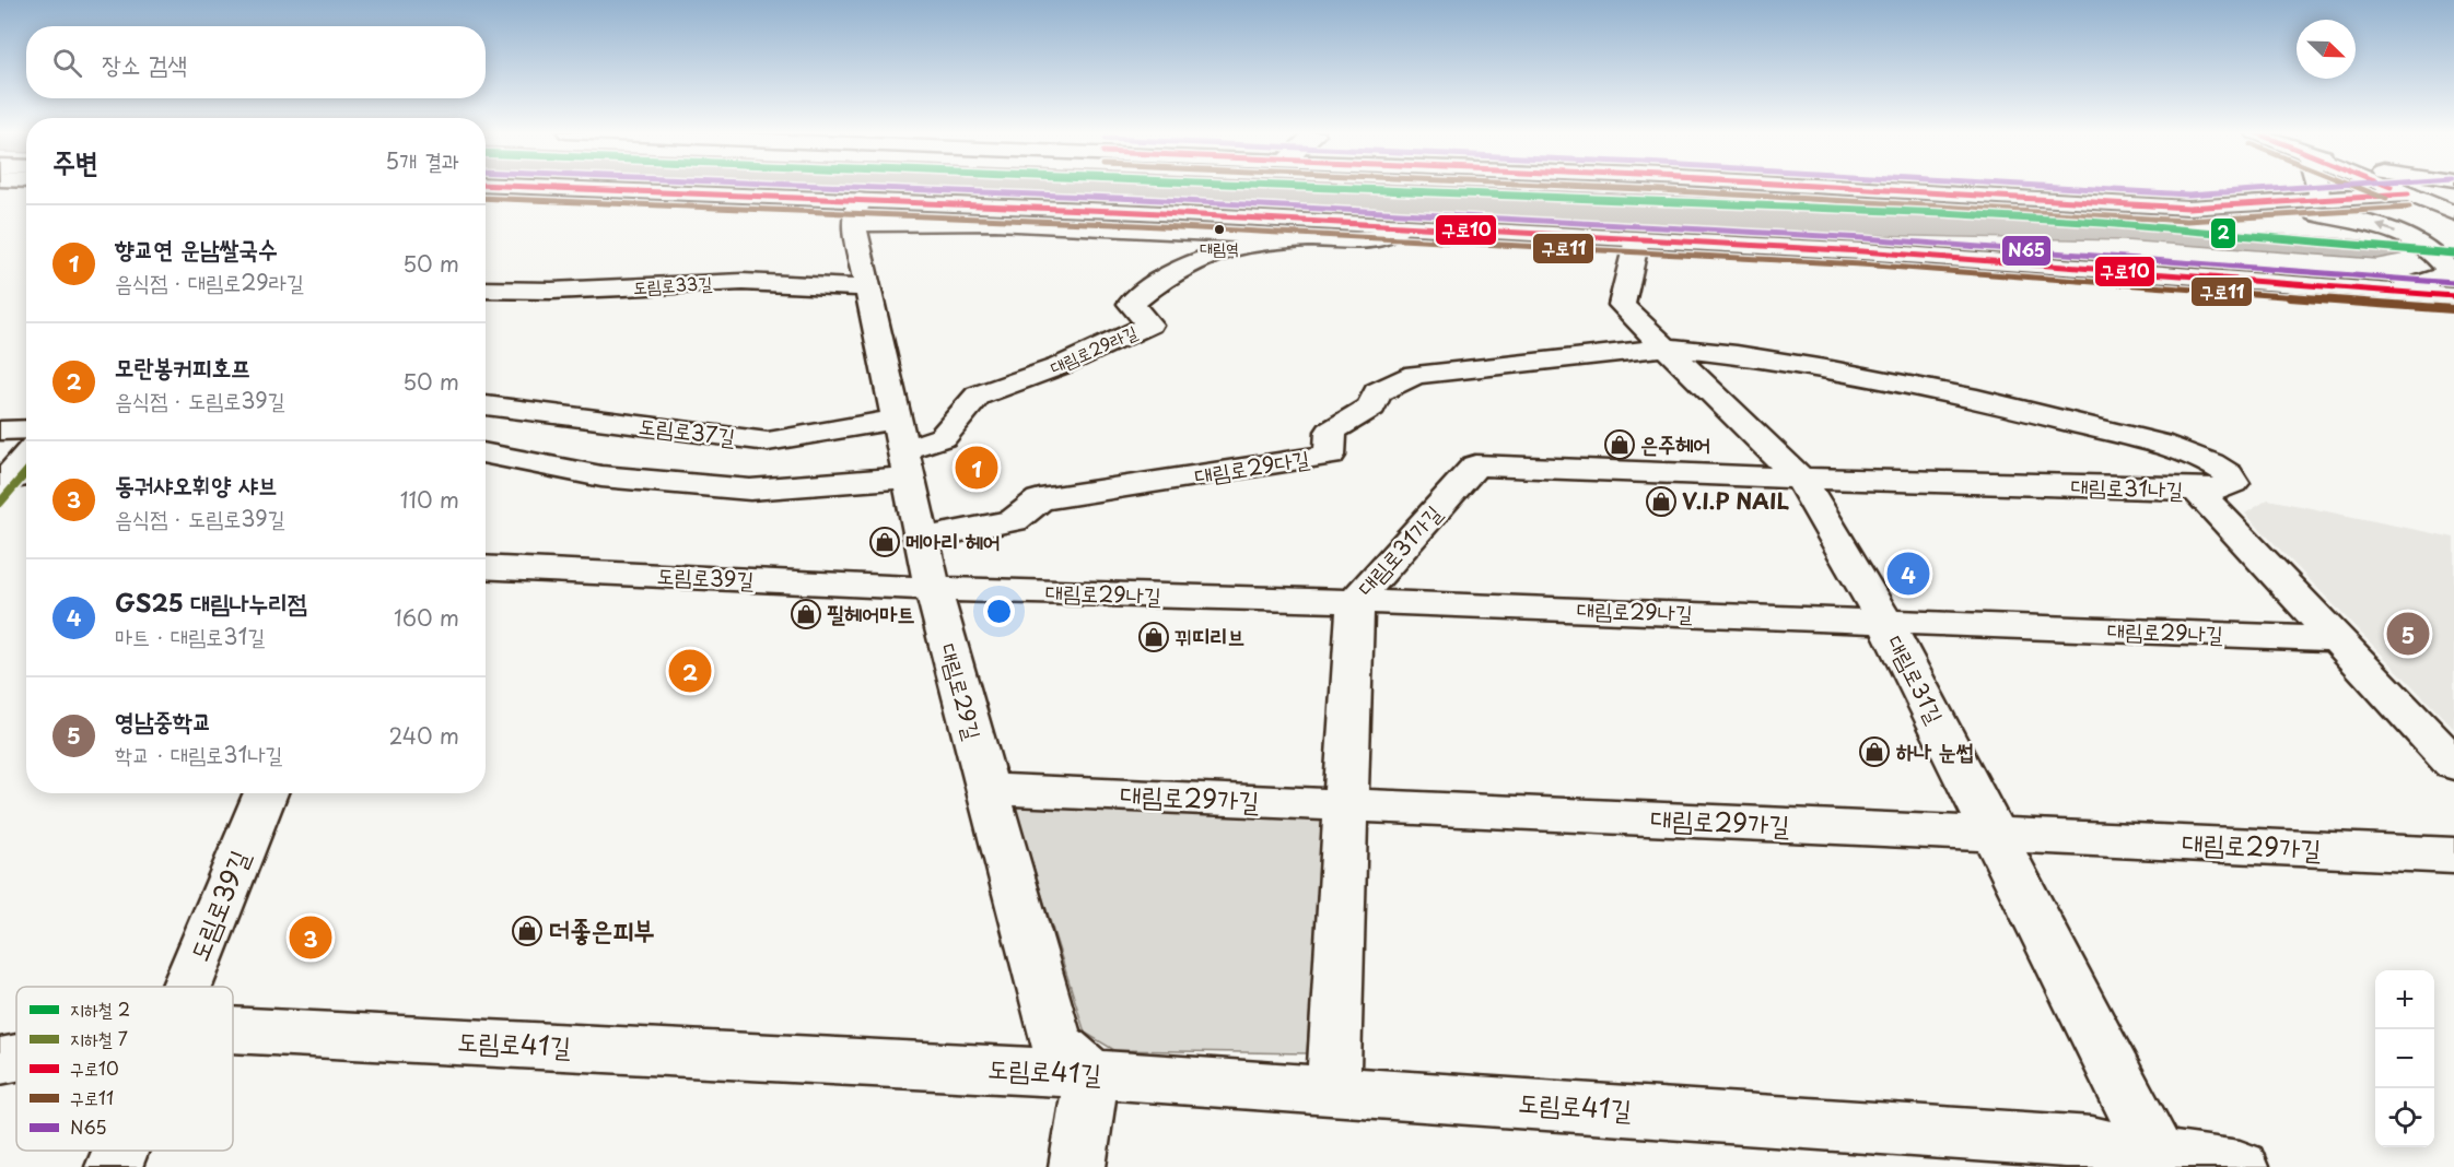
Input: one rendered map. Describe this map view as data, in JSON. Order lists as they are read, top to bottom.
{
  "streets": {
    "street": [
      "도림로33길",
      "대림로29라길",
      "도림로37길",
      "대림로29다길",
      "대림로31나길",
      "대림로31가길",
      "도림로39길",
      "대림로29나길",
      "대림로31길",
      "대림로29길",
      "대림로29가길",
      "도림로41길"
    ]
  },
  "crossings": [
    ["도림로33길", "대림로29길"],
    ["대림로29라길", "도림로37길"],
    ["대림로29라길", "대림로29길"],
    ["도림로37길", "대림로29길"],
    ["대림로29다길", "대림로31길"],
    ["대림로29다길", "대림로29길"],
    ["대림로31나길", "대림로31가길"],
    ["대림로31나길", "대림로29나길"],
    ["대림로31나길", "대림로31길"],
    ["대림로31가길", "대림로29나길"],
    ["대림로31가길", "대림로31길"],
    ["대림로31가길", "대림로29가길"],
    ["대림로31가길", "도림로41길"],
    ["도림로39길", "대림로29나길"],
    ["도림로39길", "대림로29길"],
    ["대림로29나길", "대림로31길"],
    ["대림로29나길", "대림로29길"],
    ["대림로31길", "대림로29가길"],
    ["대림로31길", "도림로41길"],
    ["대림로29길", "대림로29가길"],
    ["대림로29길", "도림로41길"]
  ],
  "places": {
    "other": ["대림역"],
    "shop": [
      "은주헤어",
      "V.I.P NAIL",
      "메아리 헤어",
      "필헤어마트",
      "뀌띠리브",
      "하나 눈썹",
      "더좋은피부"
    ]
  },
  "lines": [
    "metro line 2",
    "transit line 구로10",
    "transit line 구로11",
    "transit line N65",
    "metro line 7"
  ],
  "legend": [
    "지하철 2",
    "지하철 7",
    "구로10",
    "구로11",
    "N65"
  ],
  "north": "bottom right",
  "page": {
    "search": "장소 검색",
    "heading": ["주변", "5개 결과"],
    "list": [
      {
        "mark": "1",
        "name": "향교연 운남쌀국수",
        "note": "음식점 · 대림로29라길",
        "value": "50 m"
      },
      {
        "mark": "2",
        "name": "모란봉커피호프",
        "note": "음식점 · 도림로39길",
        "value": "50 m"
      },
      {
        "mark": "3",
        "name": "동궈샤오휘양 샤브",
        "note": "음식점 · 도림로39길",
        "value": "110 m"
      },
      {
        "mark": "4",
        "name": "GS25 대림나누리점",
        "note": "마트 · 대림로31길",
        "value": "160 m"
      },
      {
        "mark": "5",
        "name": "영남중학교",
        "note": "학교 · 대림로31나길",
        "value": "240 m"
      }
    ],
    "pins": [
      "1",
      "4",
      "5",
      "2",
      "3"
    ],
    "map_buttons": ["+", "−"]
  }
}
